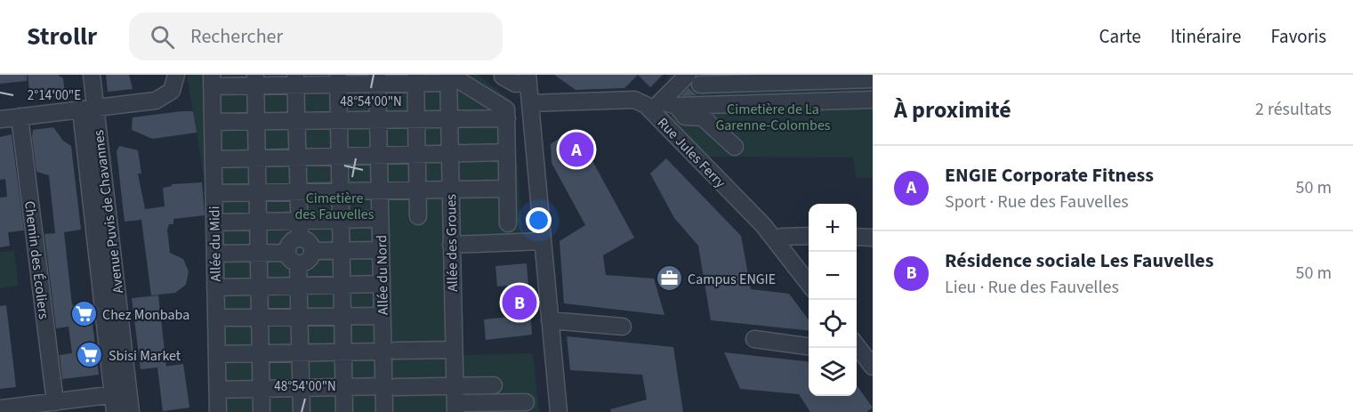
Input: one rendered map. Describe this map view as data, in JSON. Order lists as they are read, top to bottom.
{
  "streets": {
    "street": [
      "Rue Jules Ferry",
      "Avenue Puvis de Chavannes",
      "Allée des Groues",
      "Allée du Midi",
      "Chemin des Écoliers",
      "Allée du Nord"
    ]
  },
  "parks": ["Cimetière de La Garenne-Colombes", "Cimetière des Fauvelles"],
  "places": {
    "office": ["Campus ENGIE"],
    "supermarket": ["Chez Monbaba", "Sbisi Market"]
  },
  "page": {
    "header": "Strollr",
    "search": "Rechercher",
    "nav": ["Carte", "Itinéraire", "Favoris"],
    "heading": ["À proximité", "2 résultats"],
    "pins": ["A", "B"],
    "list": [
      {
        "mark": "A",
        "name": "ENGIE Corporate Fitness",
        "note": "Sport · Rue des Fauvelles",
        "value": "50 m"
      },
      {
        "mark": "B",
        "name": "Résidence sociale Les Fauvelles",
        "note": "Lieu · Rue des Fauvelles",
        "value": "50 m"
      }
    ],
    "map_buttons": ["+", "−"]
  },
  "coordinates": ["2°14'00\"E", "48°54'00\"N"]
}
